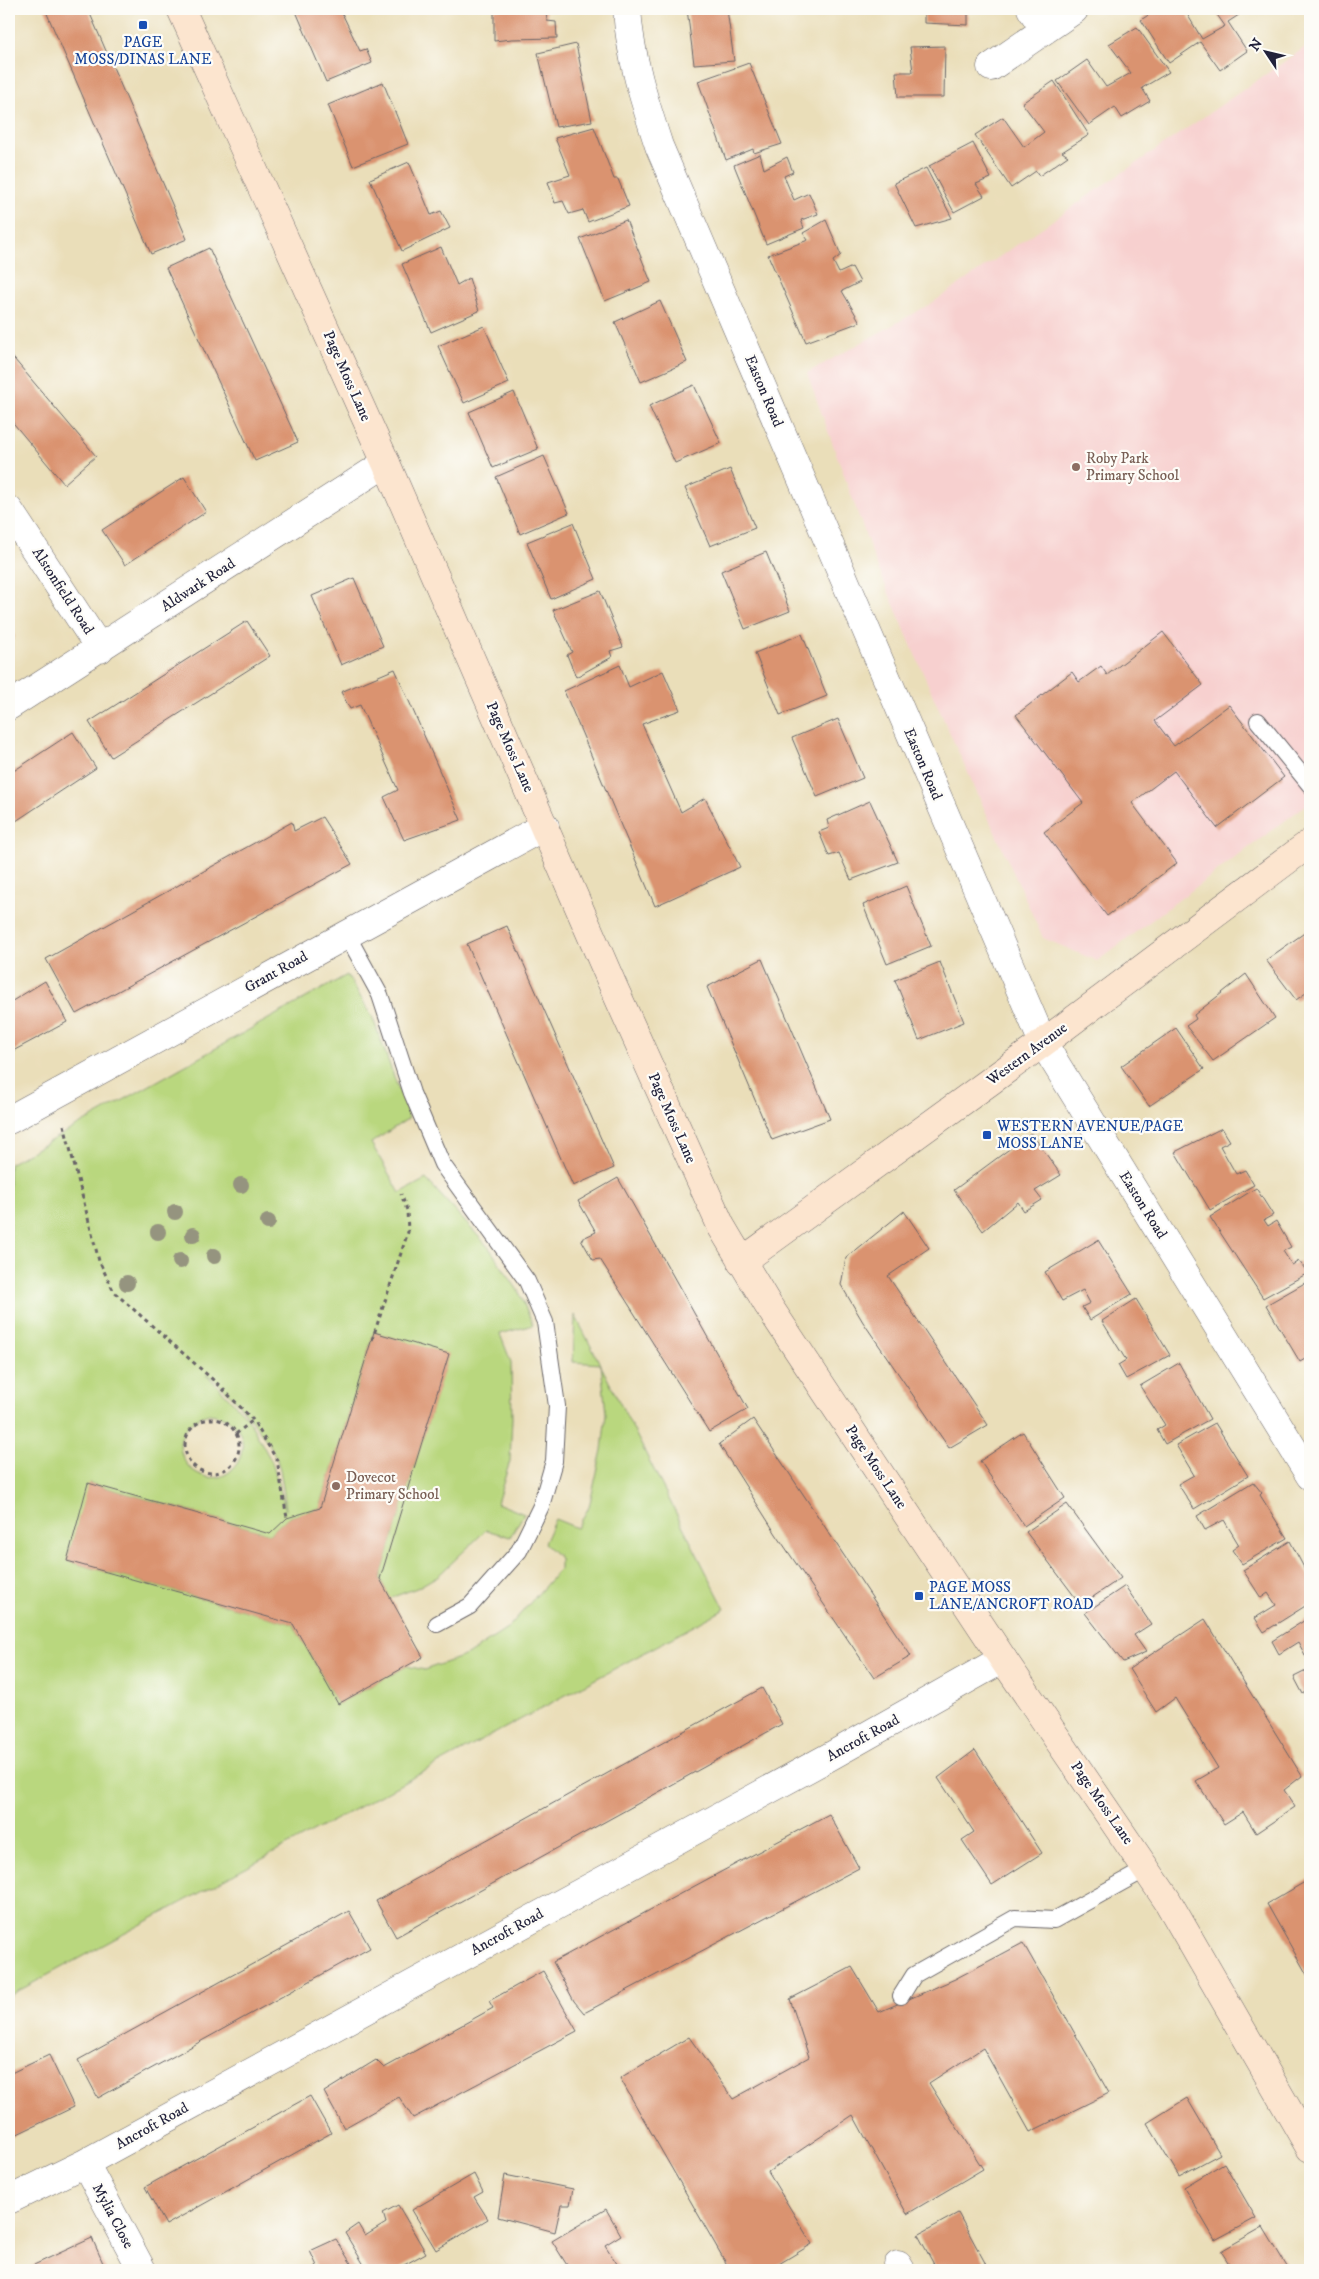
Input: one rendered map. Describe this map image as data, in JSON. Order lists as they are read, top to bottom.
{
  "streets": {
    "street": [
      "Page Moss Lane",
      "Easton Road",
      "Aldwark Road",
      "Alstonfield Road",
      "Grant Road",
      "Western Avenue",
      "Ancroft Road",
      "Mylia Close"
    ]
  },
  "crossings": [
    ["Page Moss Lane", "Aldwark Road"],
    ["Page Moss Lane", "Grant Road"],
    ["Page Moss Lane", "Western Avenue"],
    ["Page Moss Lane", "Ancroft Road"],
    ["Easton Road", "Western Avenue"],
    ["Aldwark Road", "Alstonfield Road"],
    ["Ancroft Road", "Mylia Close"]
  ],
  "places": {
    "transit": ["PAGE MOSS/DINAS LANE", "WESTERN AVENUE/PAGE MOSS LANE", "PAGE MOSS LANE/ANCROFT ROAD"],
    "other": ["Roby Park Primary School", "Dovecot Primary School"]
  },
  "north": "top left"
}
